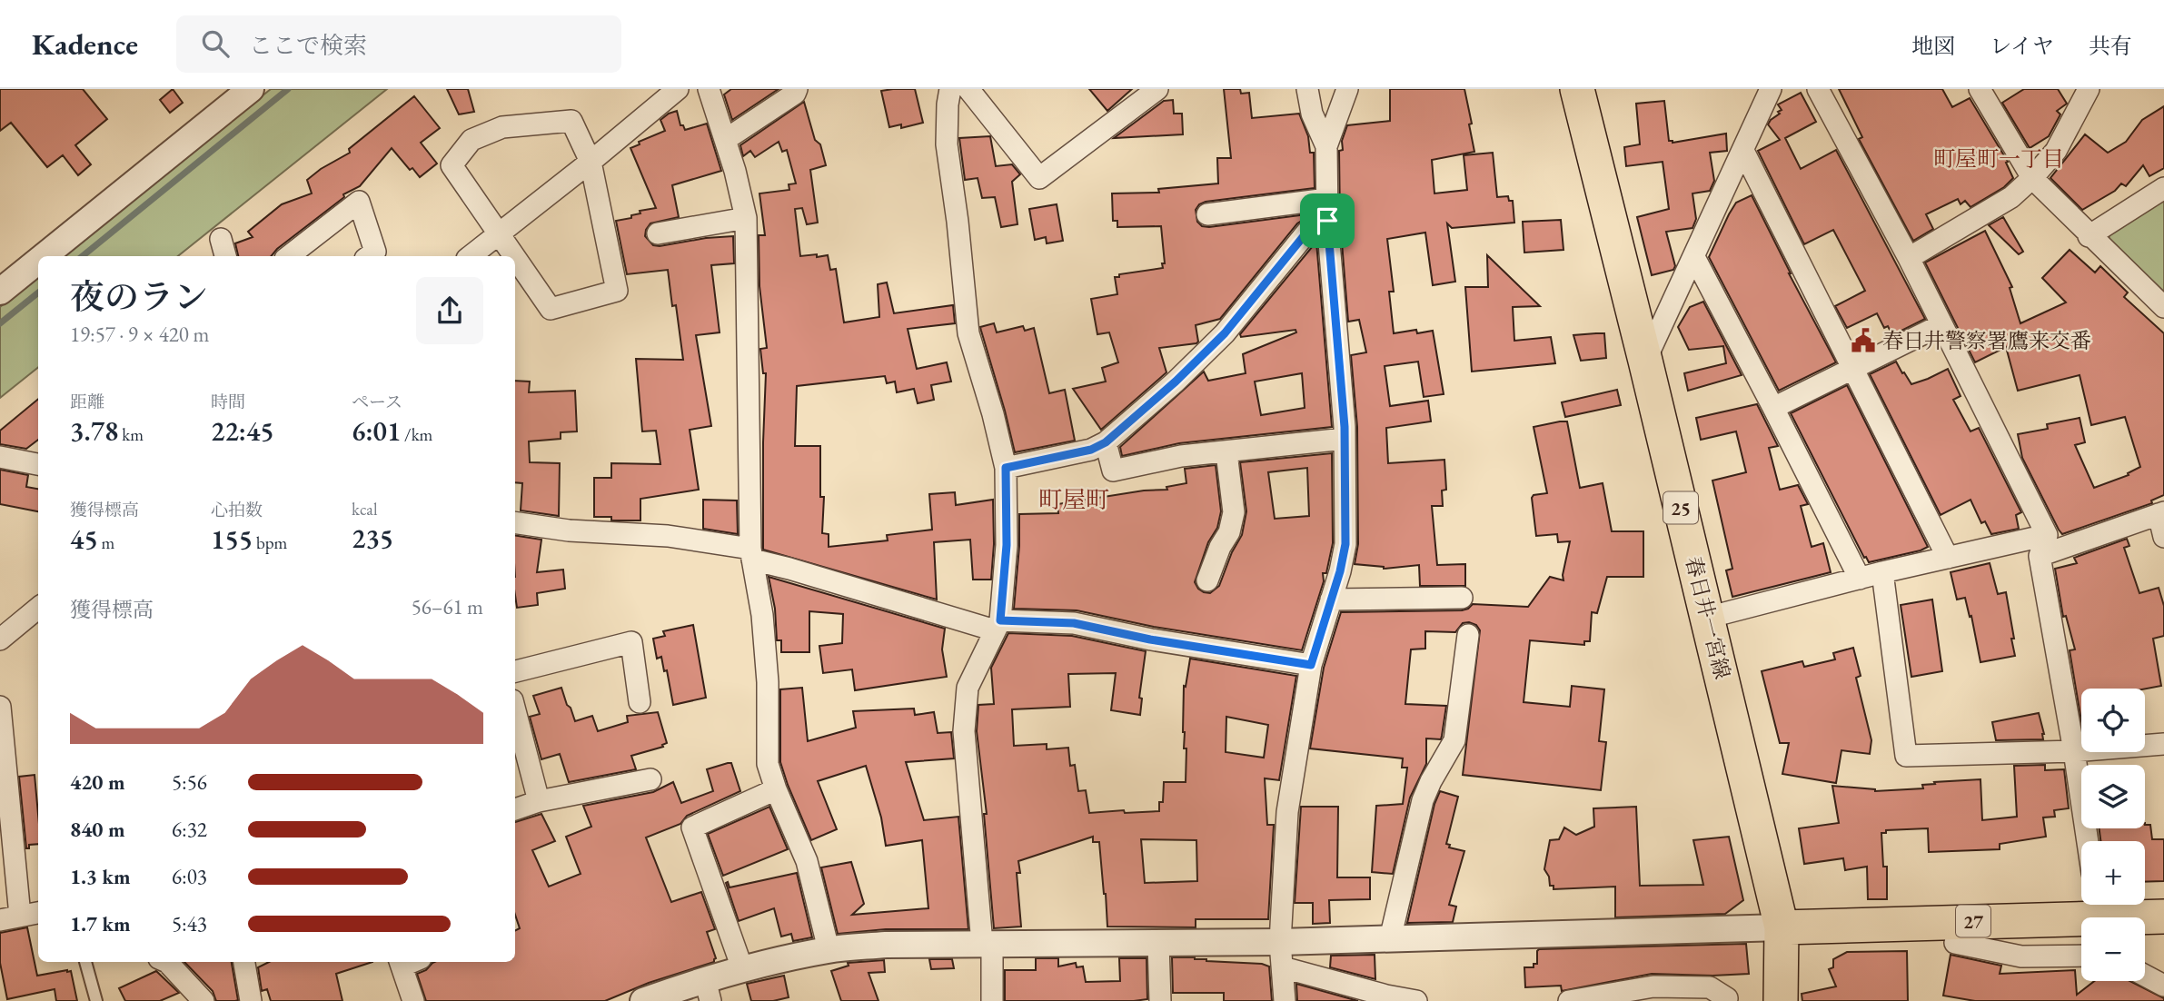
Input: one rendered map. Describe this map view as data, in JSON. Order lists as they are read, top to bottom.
{
  "streets": {
    "main road": ["25", "春日井一宮線", "27"]
  },
  "crossings": [
    ["春日井一宮線", "27"]
  ],
  "districts": ["町屋町一丁目", "町屋町"],
  "places": {
    "public building": ["春日井警察署鷹来交番"]
  },
  "page": {
    "header": "Kadence",
    "search": "ここで検索",
    "nav": ["地図", "レイヤ", "共有"],
    "heading": ["夜のラン", "19:57 · 9 × 420 m"],
    "stats": [
      ["距離", "3.78 km"],
      ["時間", "22:45"],
      ["ペース", "6:01 /km"],
      ["獲得標高", "45 m"],
      ["心拍数", "155 bpm"],
      ["kcal", "235"]
    ],
    "chart": ["獲得標高", "56–61 m"],
    "map_buttons": ["+", "−"],
    "list": [
      {
        "name": "420 m",
        "note": "5:56"
      },
      {
        "name": "840 m",
        "note": "6:32"
      },
      {
        "name": "1.3 km",
        "note": "6:03"
      },
      {
        "name": "1.7 km",
        "note": "5:43"
      }
    ]
  }
}
